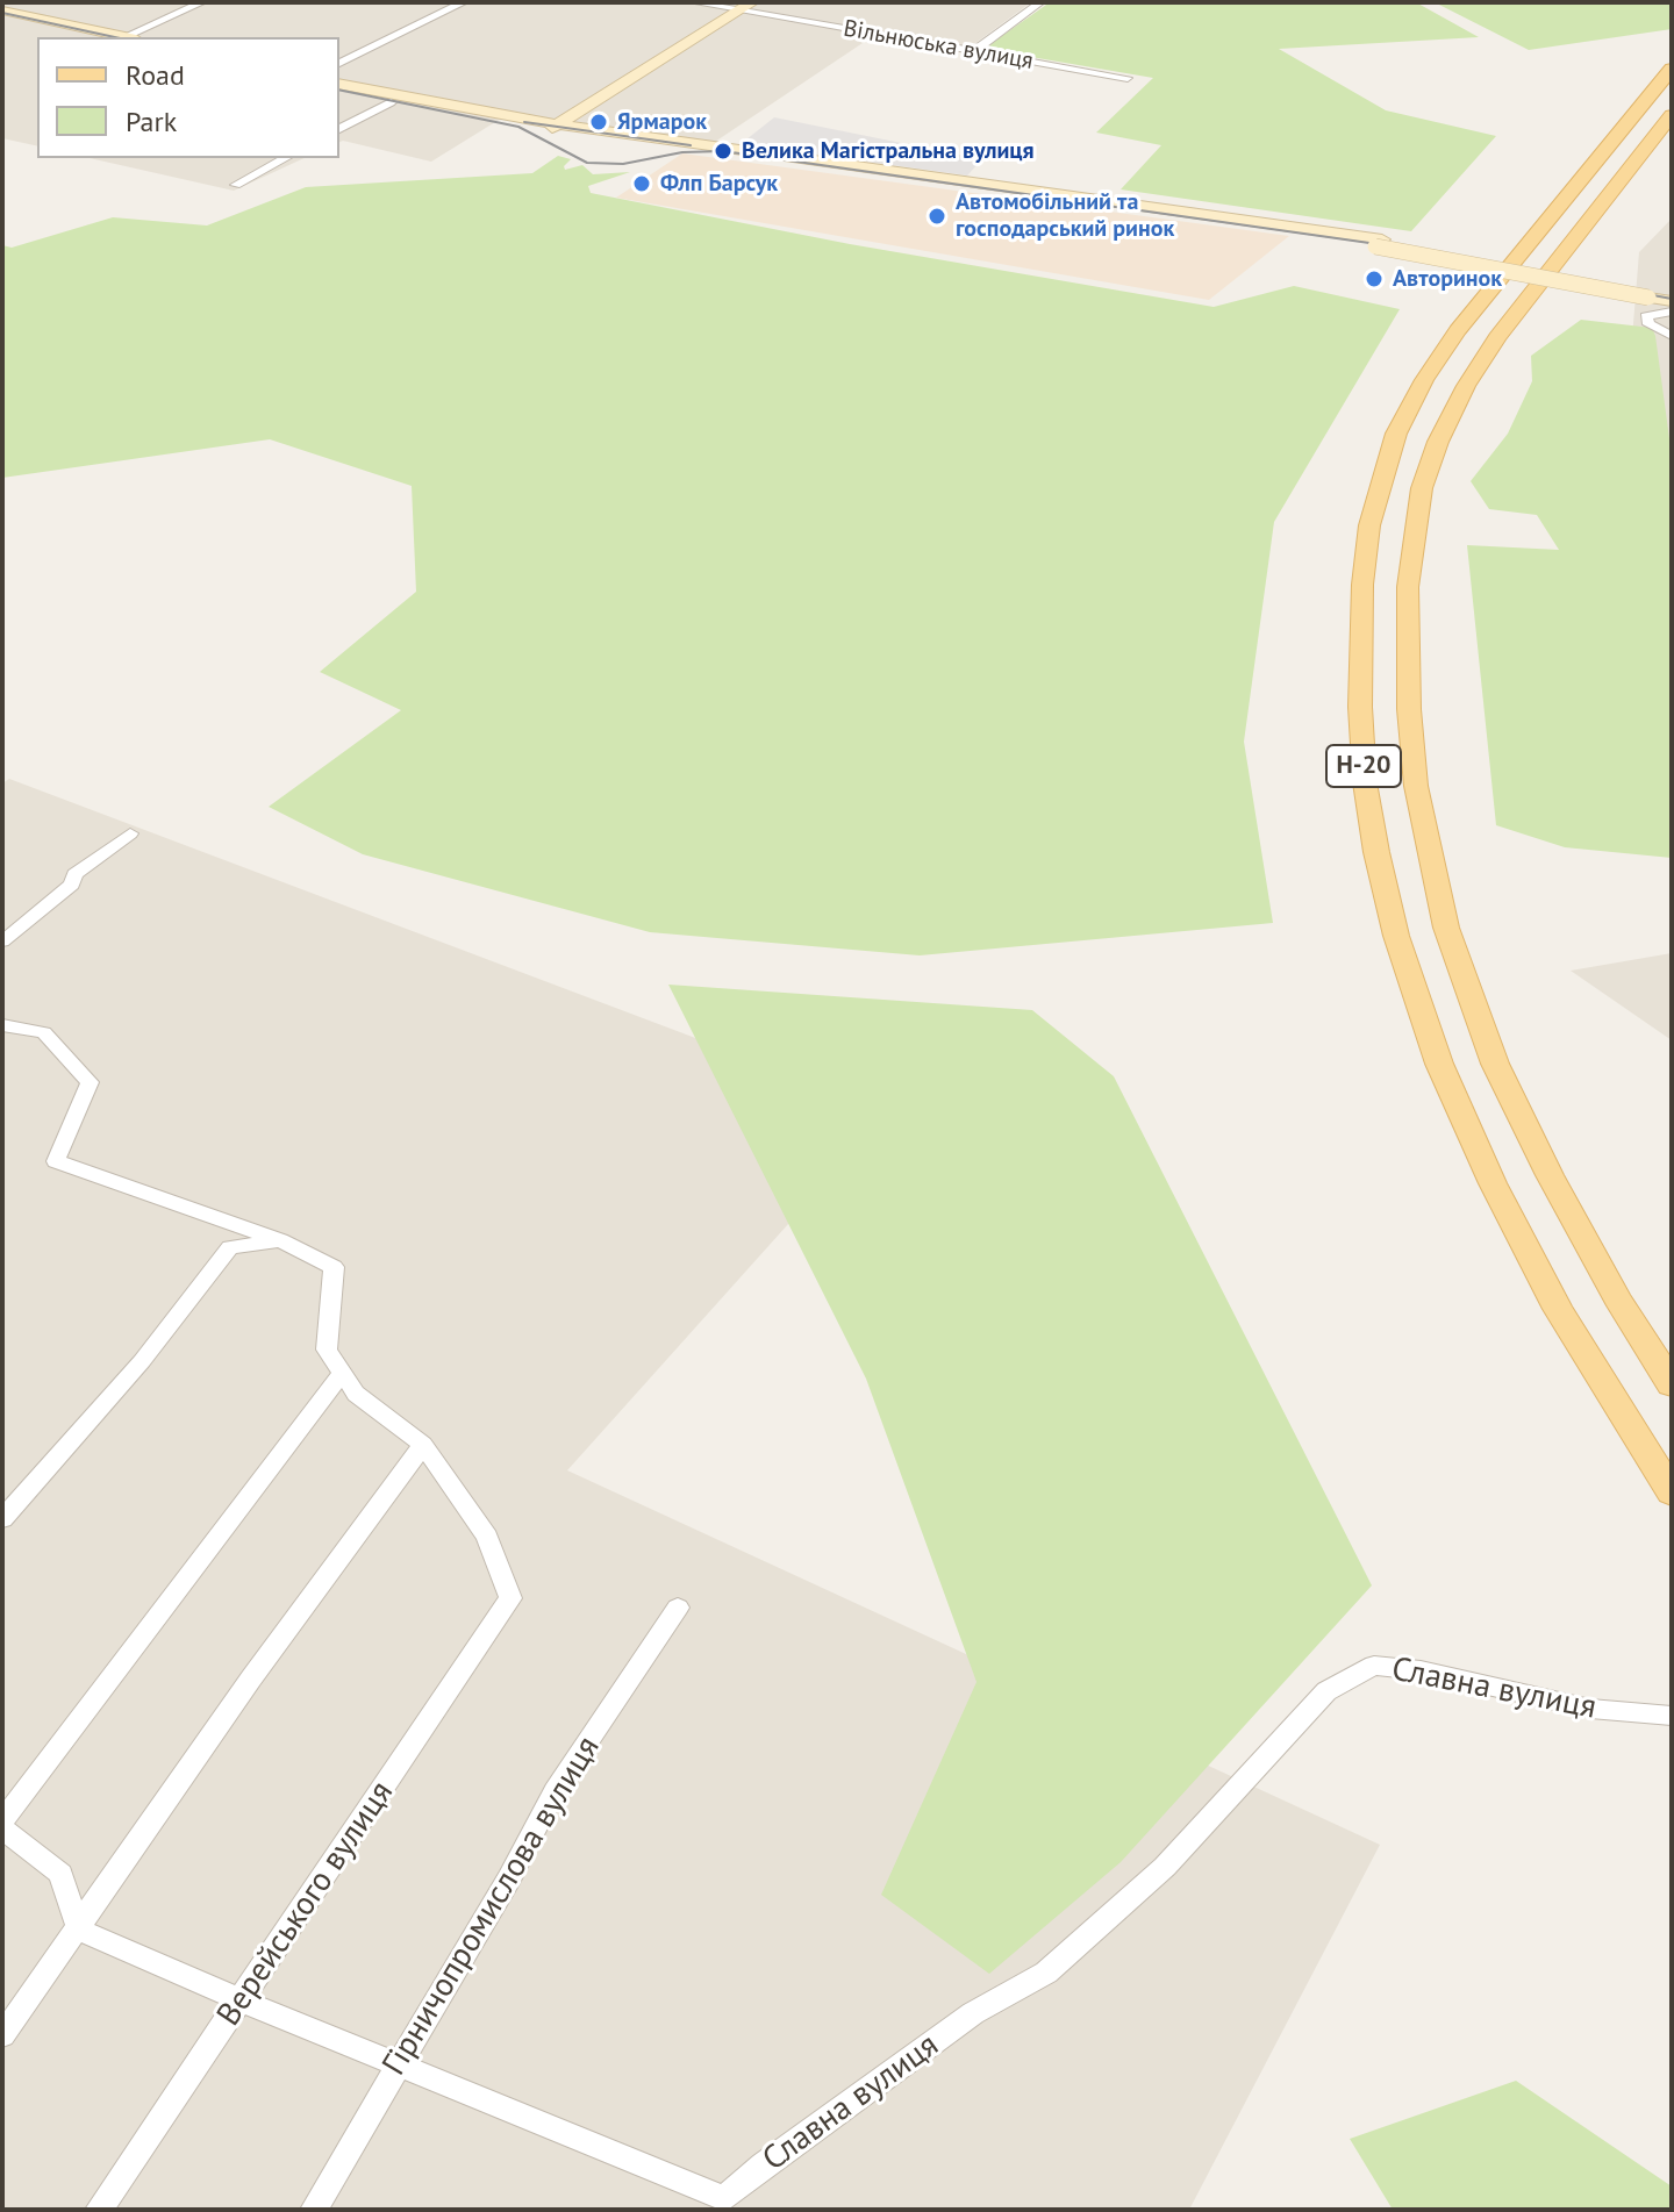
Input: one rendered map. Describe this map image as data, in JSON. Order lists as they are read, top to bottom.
{
  "streets": {
    "main road": ["Н-20"],
    "street": [
      "Вільнюська вулиця",
      "Славна вулиця",
      "Верейського вулиця",
      "Гірничопромислова вулиця"
    ]
  },
  "crossings": [
    ["Славна вулиця", "Верейського вулиця"],
    ["Славна вулиця", "Гірничопромислова вулиця"]
  ],
  "places": [
    "Ярмарок",
    "Велика Магістральна вулиця",
    "Флп Барсук",
    "Автомобільний та господарський ринок",
    "Авторинок"
  ],
  "legend": ["Road", "Park"]
}
